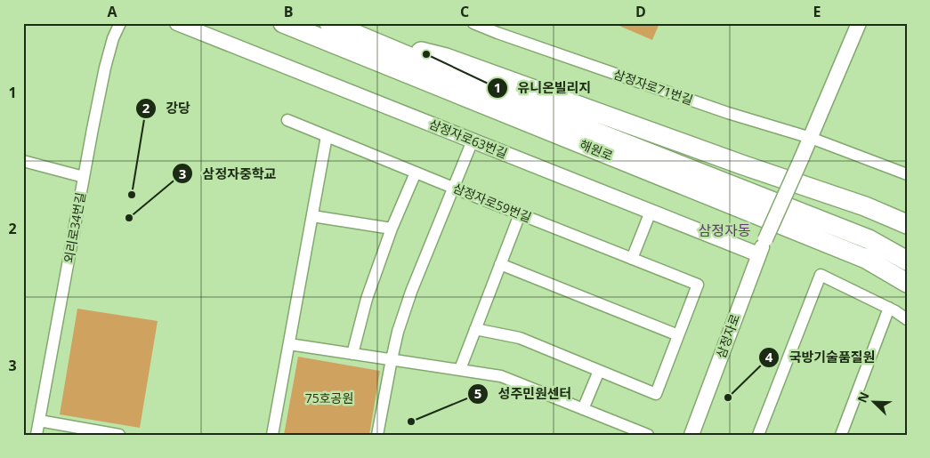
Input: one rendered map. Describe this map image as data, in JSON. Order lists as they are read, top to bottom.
{
  "streets": {
    "highway": ["해원로"],
    "street": [
      "삼정자로71번길",
      "삼정자로63번길",
      "삼정자로59번길",
      "외리로34번길",
      "삼정자로"
    ]
  },
  "crossings": [
    ["삼정자로71번길", "삼정자로"],
    ["삼정자로63번길", "삼정자로"]
  ],
  "districts": ["삼정자동"],
  "parks": ["75호공원"],
  "places": [
    "유니온빌리지",
    "강당",
    "삼정자중학교",
    "국방기술품질원",
    "성주민원센터"
  ],
  "north": "top left",
  "grid": {
    "columns": [
      "A",
      "B",
      "C",
      "D",
      "E"
    ],
    "rows": ["1", "2", "3"]
  }
}
